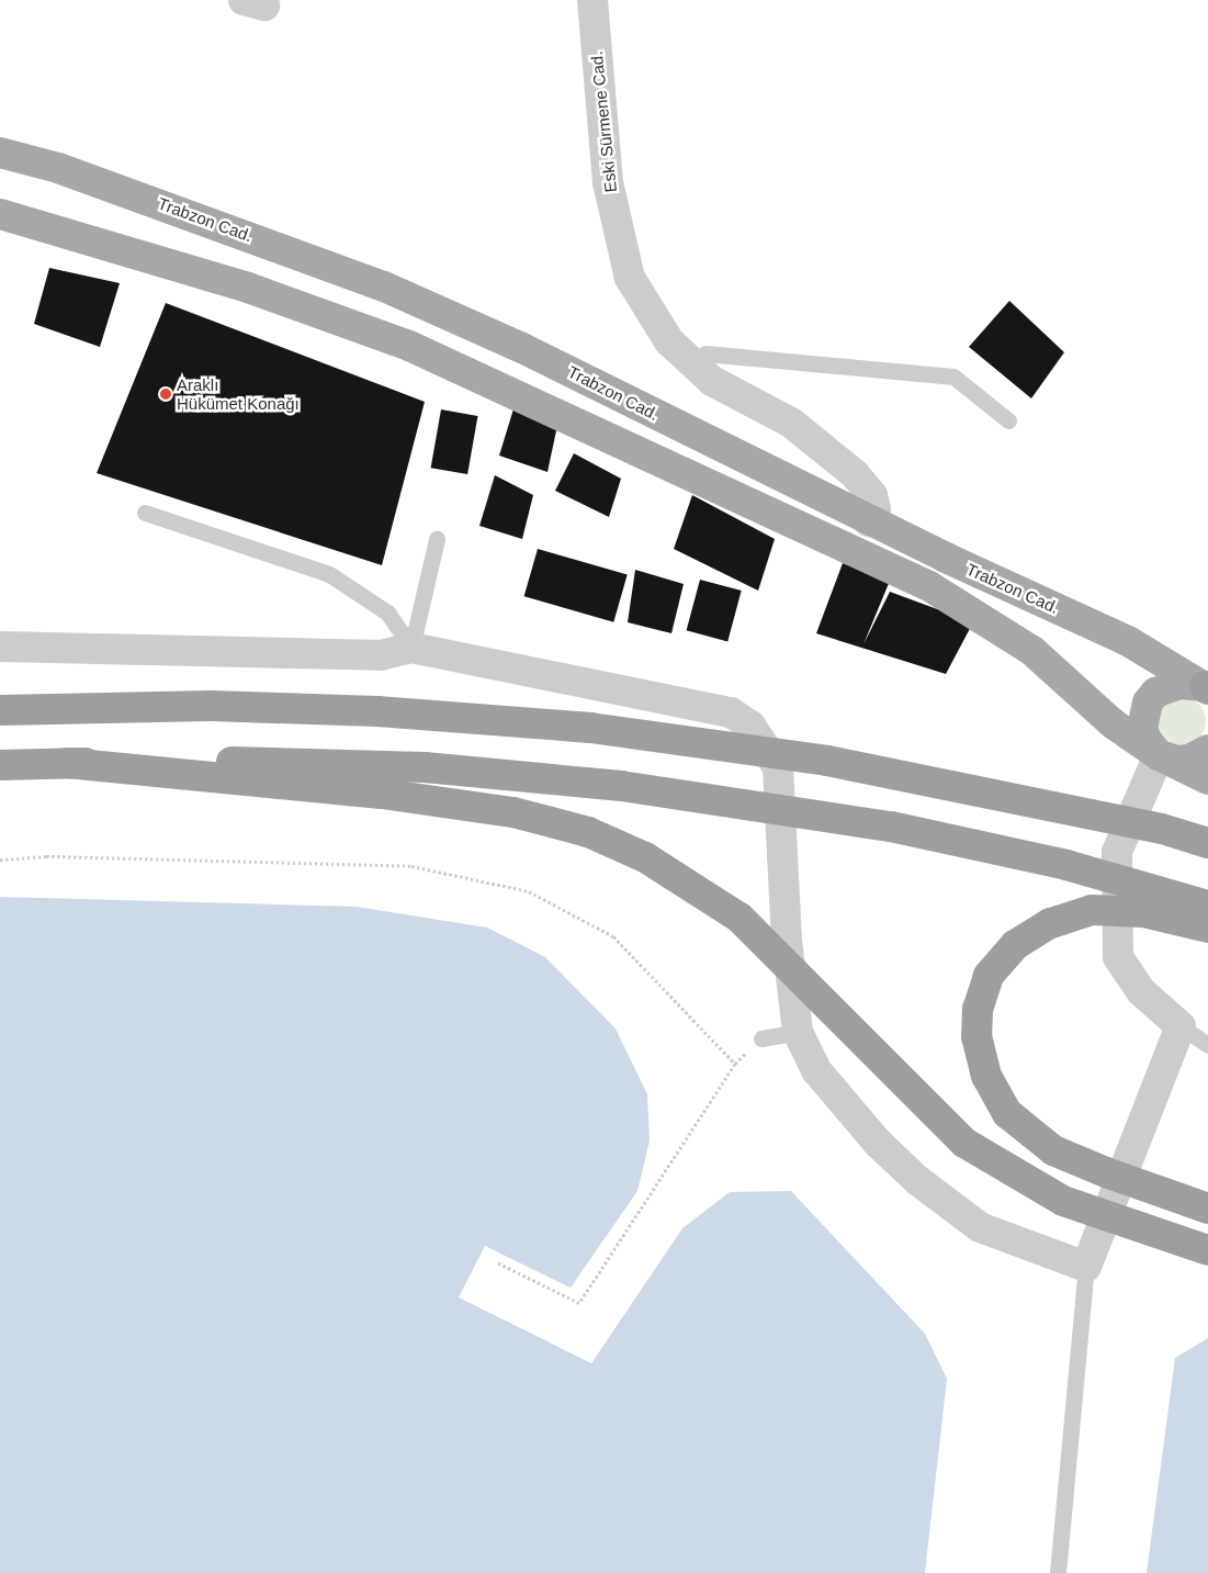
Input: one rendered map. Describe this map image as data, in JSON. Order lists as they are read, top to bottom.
{
  "streets": {
    "main road": ["Trabzon Cad."],
    "street": ["Eski Sürmene Cad."]
  },
  "crossings": [
    ["Eski Sürmene Cad.", "Trabzon Cad."]
  ],
  "places": ["Araklı Hükümet Konağı"]
}
